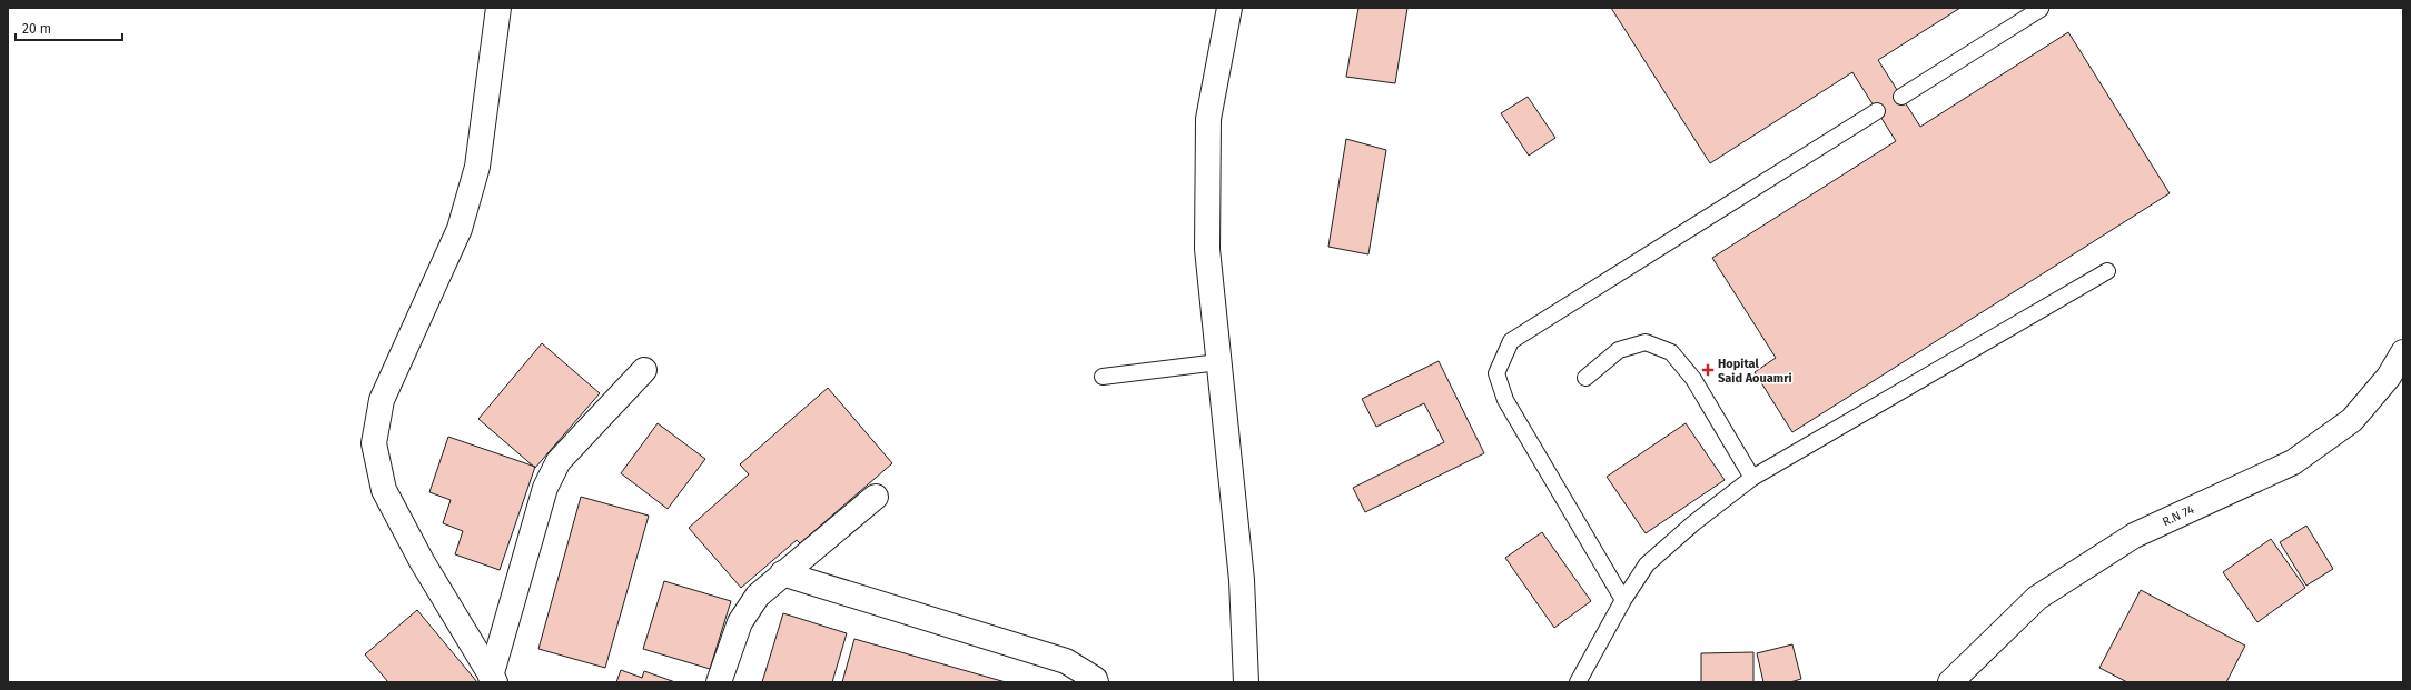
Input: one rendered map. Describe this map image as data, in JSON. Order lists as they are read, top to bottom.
{
  "streets": {
    "street": ["R.N 74"]
  },
  "places": {
    "health": ["Hopital Said Aouamri"]
  },
  "scale_bar": "20 m"
}
